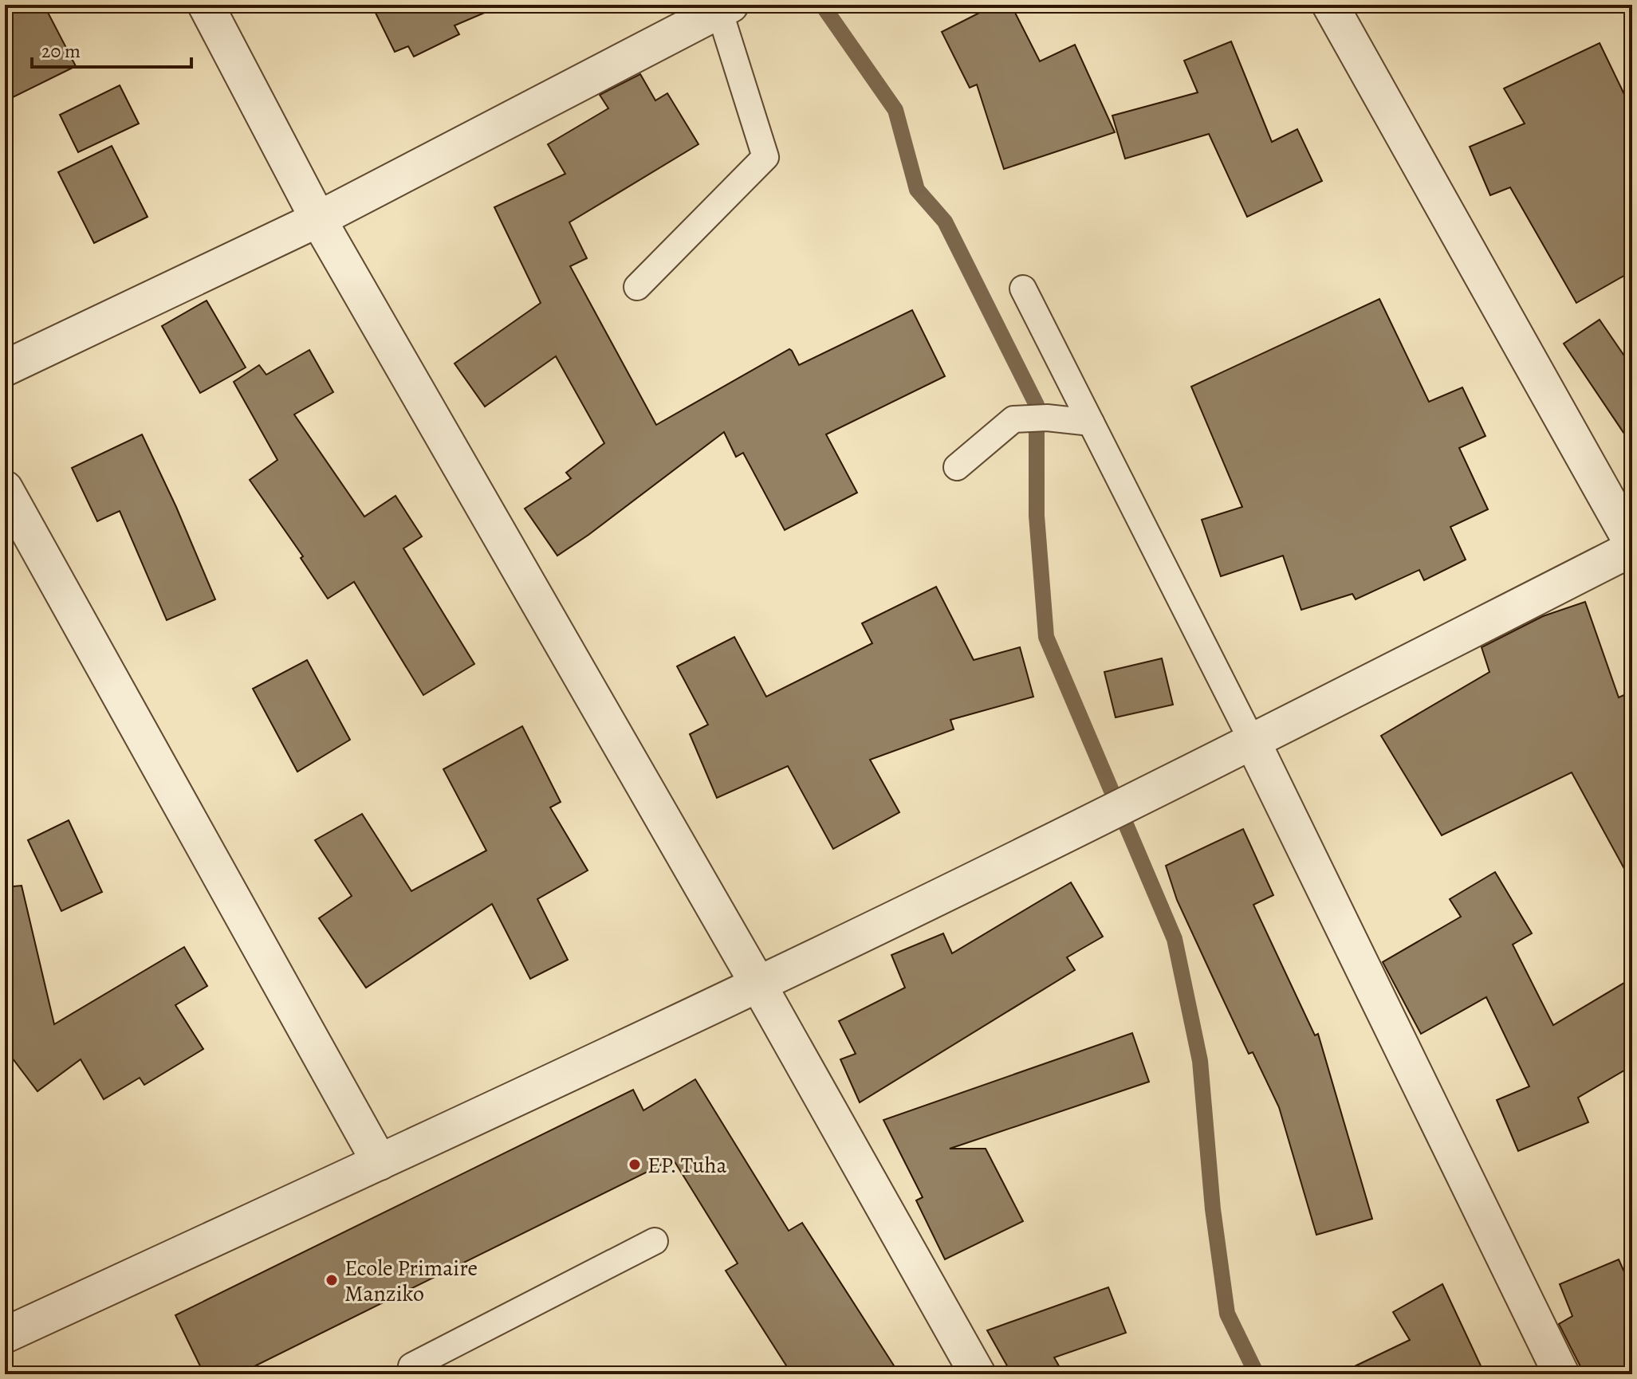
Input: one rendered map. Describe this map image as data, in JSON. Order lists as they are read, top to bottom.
{
  "places": ["EP. Tuha", "Ecole Primaire Manziko"],
  "scale_bar": "20 m"
}
